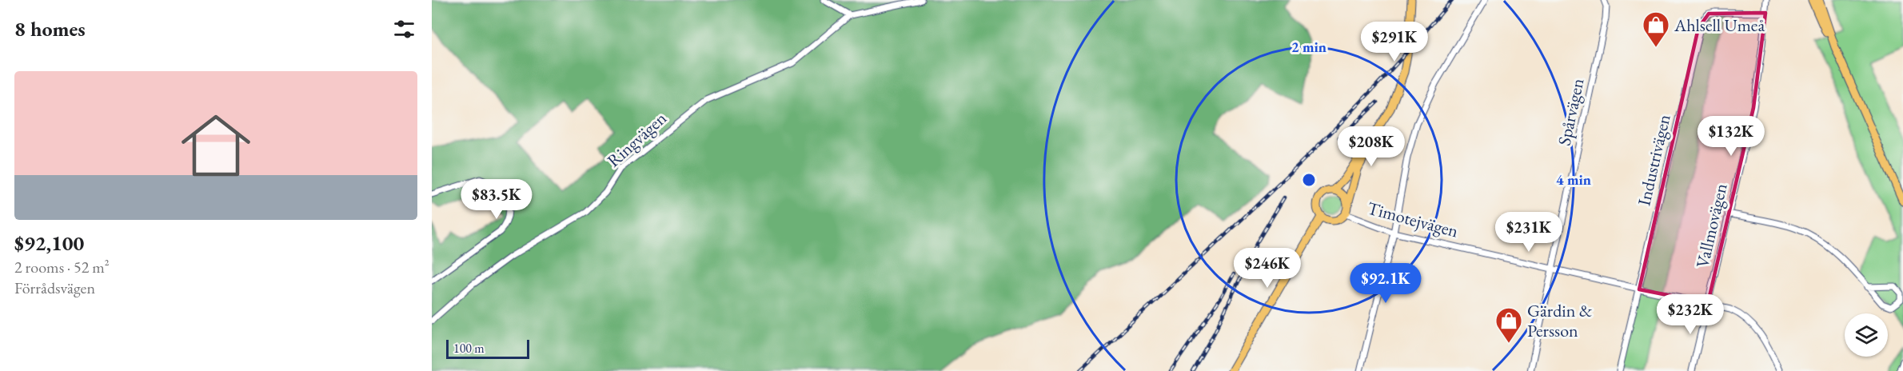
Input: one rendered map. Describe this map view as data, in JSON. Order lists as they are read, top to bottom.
{
  "streets": {
    "street": [
      "Spårvägen",
      "Ringvägen",
      "Industrivägen",
      "Timotejvägen",
      "Vallmovägen"
    ]
  },
  "crossings": [
    ["Spårvägen", "Timotejvägen"],
    ["Industrivägen", "Timotejvägen"],
    ["Industrivägen", "Vallmovägen"],
    ["Timotejvägen", "Vallmovägen"]
  ],
  "places": {
    "shop": ["Ahlsell Umeå", "Gärdin & Persson"]
  },
  "scale_bar": "100 m",
  "page": {
    "heading": "8 homes",
    "price": [
      "$291K",
      "$132K",
      "$208K",
      "$83.5K",
      "$231K",
      "$246K",
      "$92.1K",
      "$232K"
    ],
    "list": [
      {
        "name": "$92,100",
        "note": "2 rooms · 52 m² · Förrådsvägen"
      }
    ],
    "scale": "100 m"
  },
  "rings": ["2 min", "4 min"]
}
